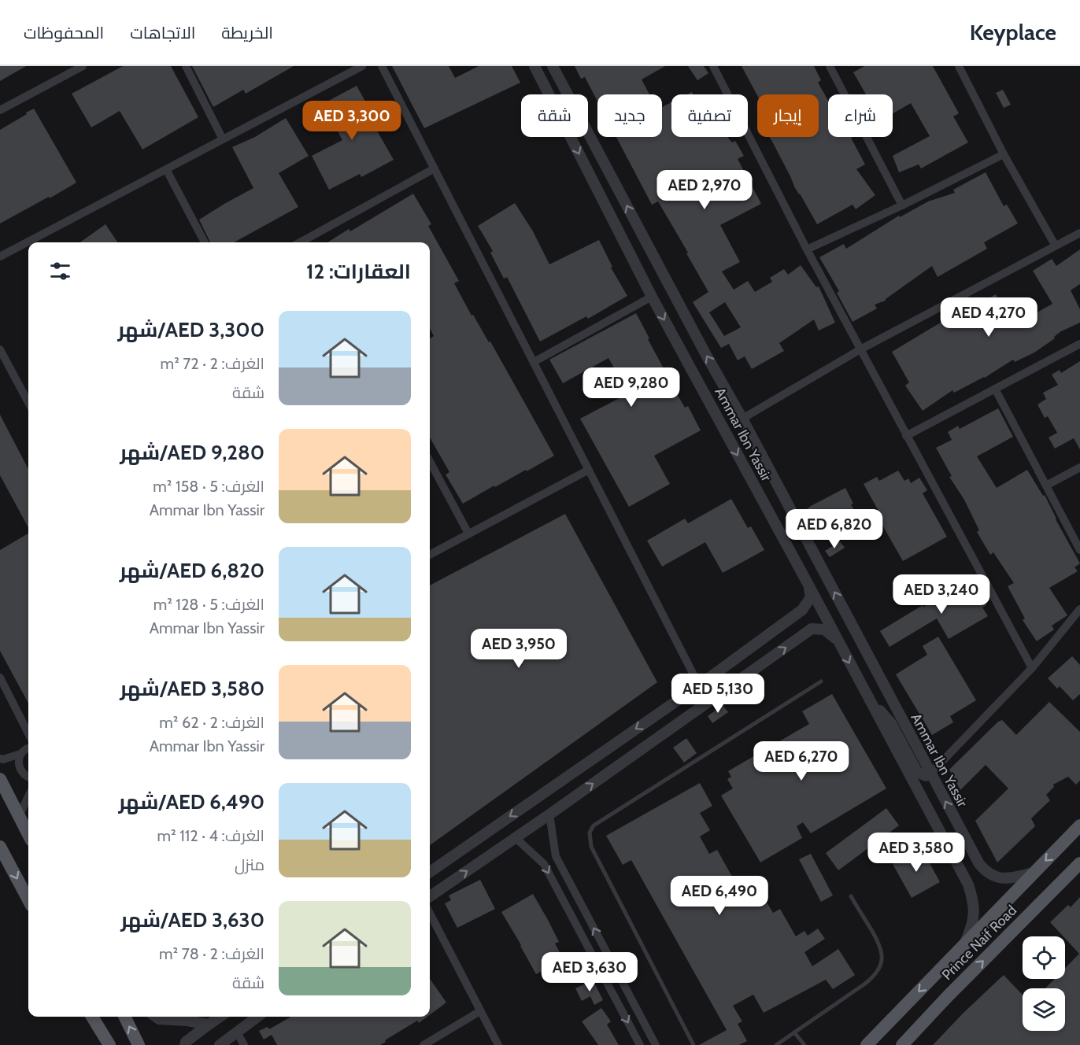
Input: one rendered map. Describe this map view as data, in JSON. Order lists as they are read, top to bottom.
{
  "streets": {
    "main road": ["Prince Naif Road"],
    "street": ["Ammar Ibn Yassir"]
  },
  "crossings": [
    ["Ammar Ibn Yassir", "Prince Naif Road"]
  ],
  "page": {
    "header": "Keyplace",
    "nav": ["الخريطة", "الاتجاهات", "المحفوظات"],
    "chip": [
      "شراء",
      "إيجار",
      "تصفية",
      "جديد",
      "شقة"
    ],
    "price": [
      "AED 3,300",
      "AED 2,970",
      "AED 4,270",
      "AED 9,280",
      "AED 6,820",
      "AED 3,240",
      "AED 3,950",
      "AED 5,130",
      "AED 6,270",
      "AED 3,580",
      "AED 6,490",
      "AED 3,630"
    ],
    "heading": "العقارات: 12",
    "list": [
      {
        "name": "AED 3,300/شهر",
        "note": "الغرف: 2 · 72 m² · شقة"
      },
      {
        "name": "AED 9,280/شهر",
        "note": "الغرف: 5 · 158 m² · Ammar Ibn Yassir"
      },
      {
        "name": "AED 6,820/شهر",
        "note": "الغرف: 5 · 128 m² · Ammar Ibn Yassir"
      },
      {
        "name": "AED 3,580/شهر",
        "note": "الغرف: 2 · 62 m² · Ammar Ibn Yassir"
      },
      {
        "name": "AED 6,490/شهر",
        "note": "الغرف: 4 · 112 m² · منزل"
      },
      {
        "name": "AED 3,630/شهر",
        "note": "الغرف: 2 · 78 m² · شقة"
      }
    ]
  }
}
